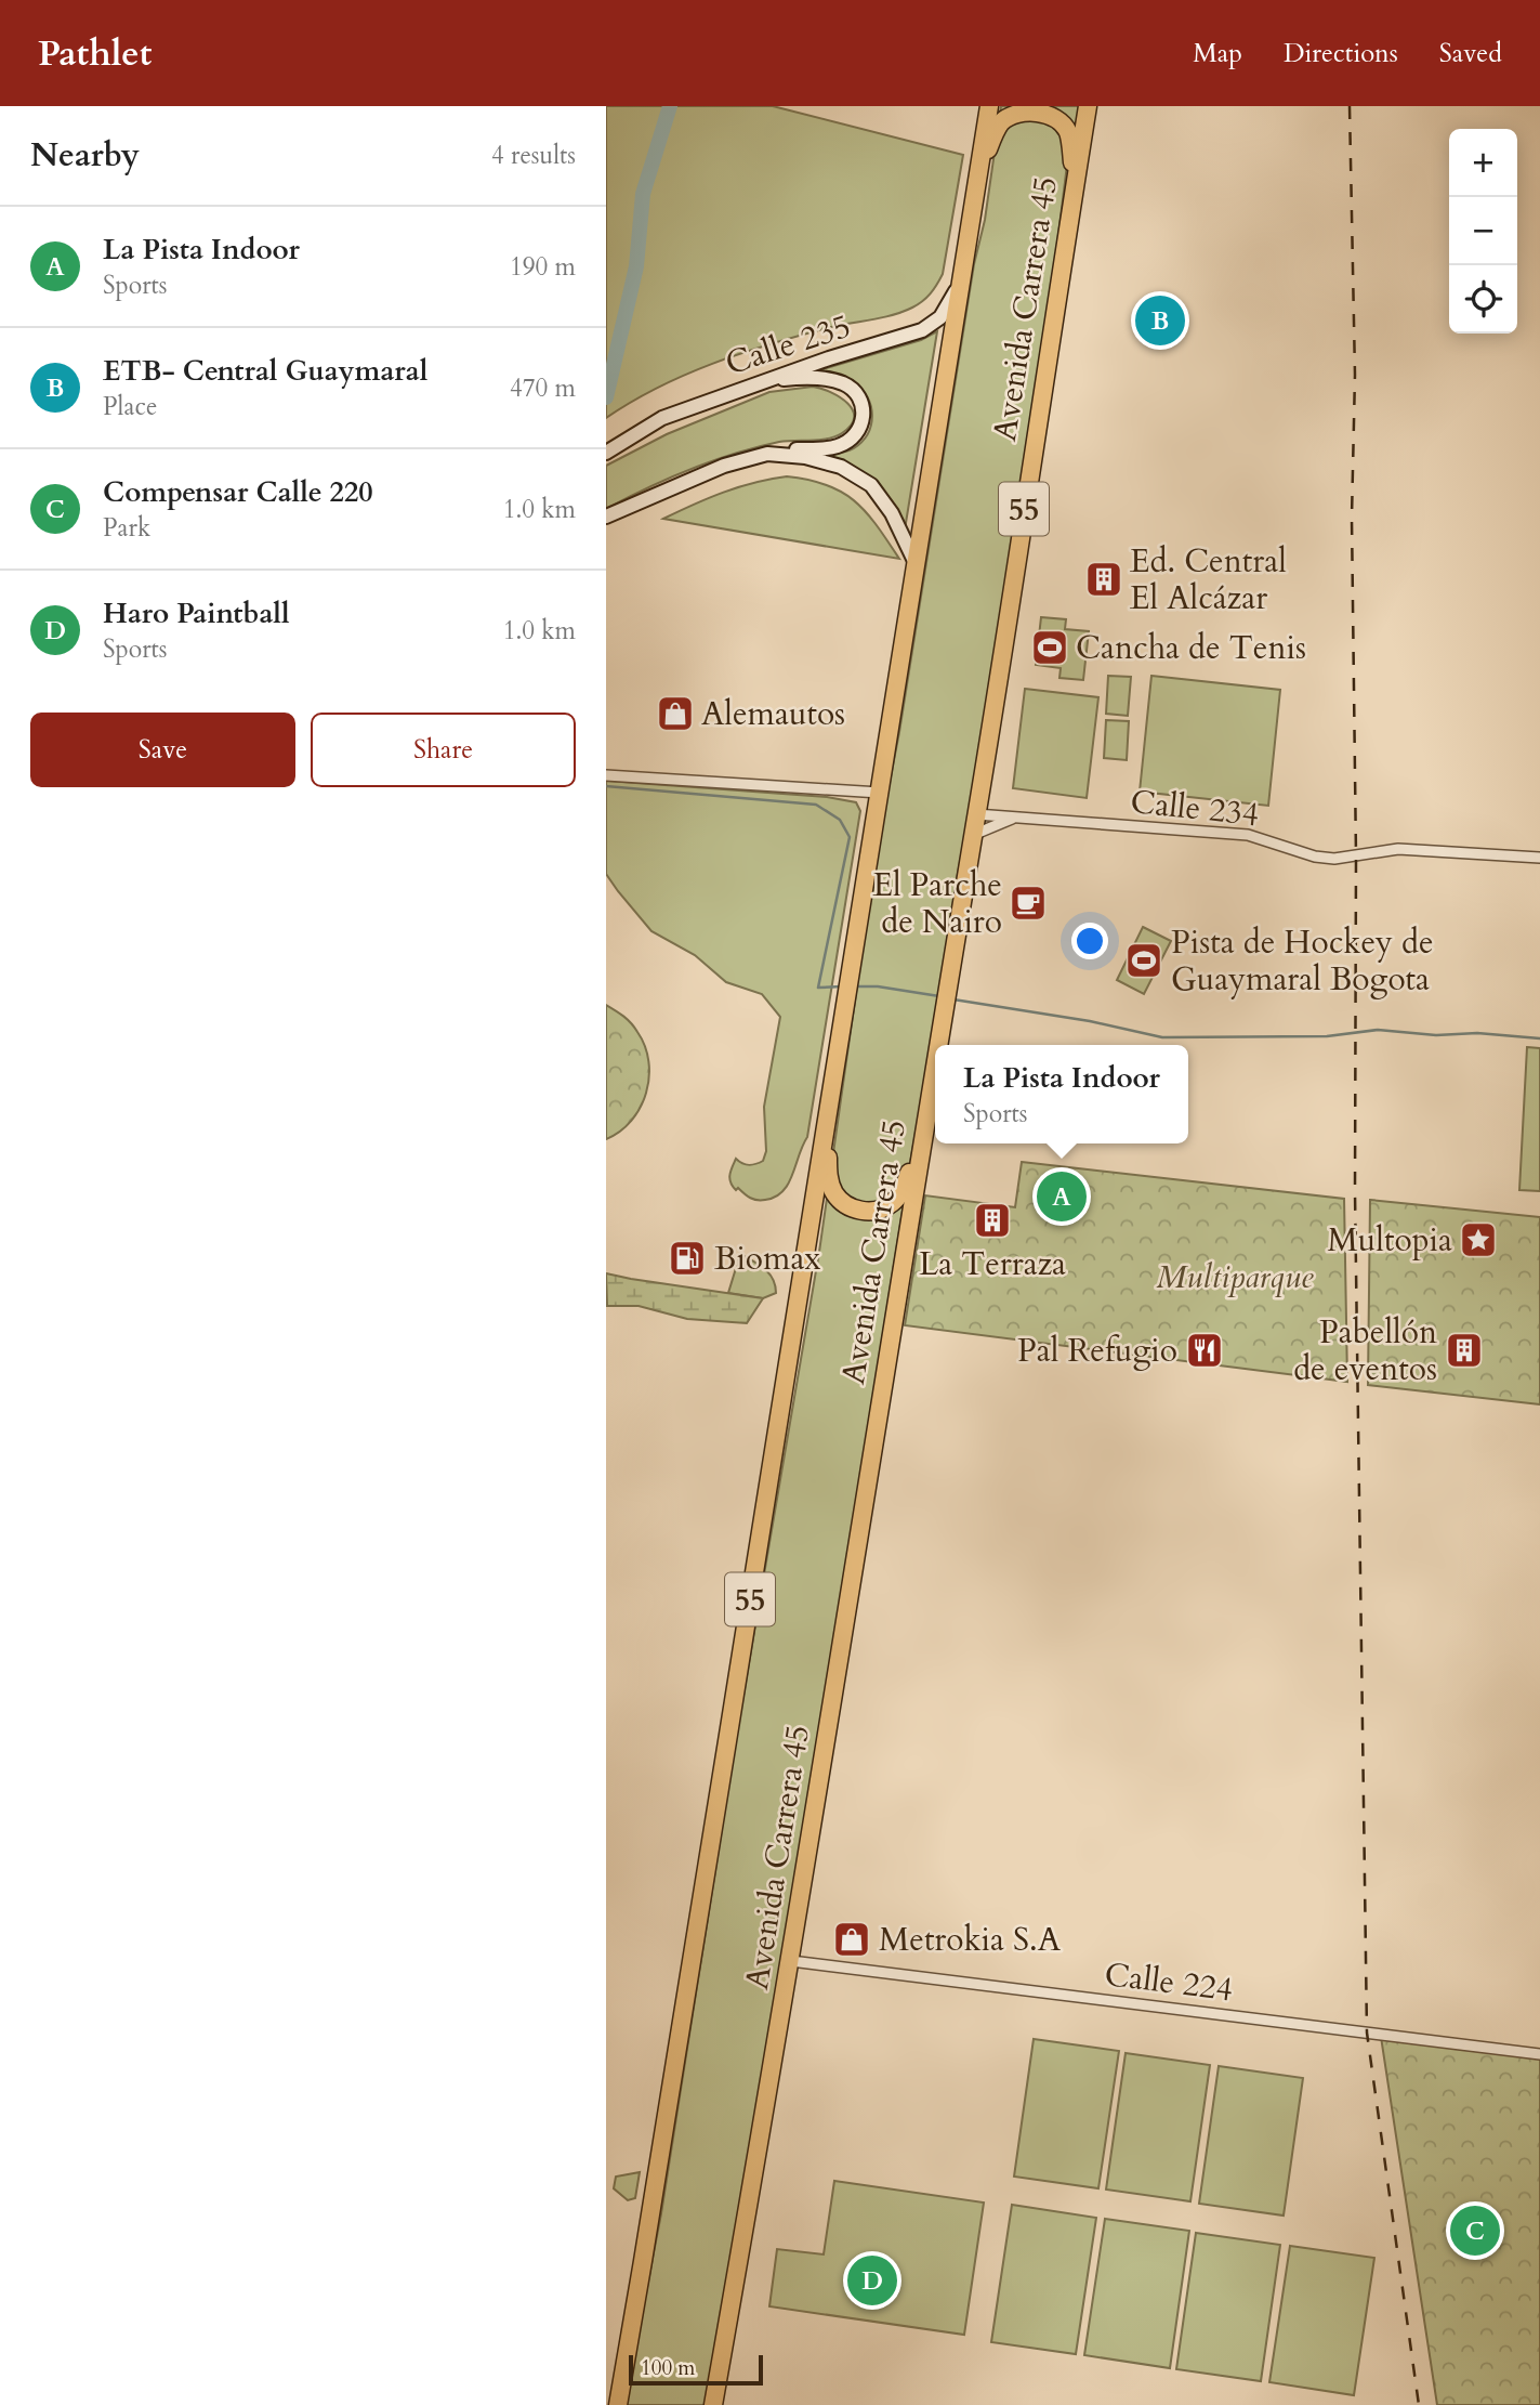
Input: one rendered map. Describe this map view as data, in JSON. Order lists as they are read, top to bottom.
{
  "streets": {
    "highway": ["Avenida Carrera 45", "55"],
    "main road": ["Calle 235"],
    "street": ["Calle 234", "Calle 224"]
  },
  "crossings": [
    ["Avenida Carrera 45", "Calle 235"],
    ["Avenida Carrera 45", "Calle 234"],
    ["Avenida Carrera 45", "Calle 224"]
  ],
  "parks": ["Multiparque"],
  "places": {
    "building": ["Ed. Central El Alcázar", "La Terraza", "Pabellón de eventos"],
    "sports": ["Cancha de Tenis", "Pista de Hockey de Guaymaral Bogota"],
    "shop": ["Alemautos", "Metrokia S.A"],
    "cafe": ["El Parche de Nairo"],
    "place": ["Multopia"],
    "fuel station": ["Biomax"],
    "restaurant": ["Pal Refugio"]
  },
  "scale_bar": "100 m",
  "page": {
    "header": "Pathlet",
    "nav": ["Map", "Directions", "Saved"],
    "heading": ["Nearby", "4 results"],
    "map_buttons": ["+", "−"],
    "list": [
      {
        "mark": "A",
        "name": "La Pista Indoor",
        "note": "Sports",
        "value": "190 m"
      },
      {
        "mark": "B",
        "name": "ETB- Central Guaymaral",
        "note": "Place",
        "value": "470 m"
      },
      {
        "mark": "C",
        "name": "Compensar Calle 220",
        "note": "Park",
        "value": "1.0 km"
      },
      {
        "mark": "D",
        "name": "Haro Paintball",
        "note": "Sports",
        "value": "1.0 km"
      }
    ],
    "pins": [
      "B",
      "A",
      "C",
      "D"
    ],
    "buttons": ["Save", "Share"],
    "popup": ["La Pista Indoor", "Sports"],
    "scale": "100 m"
  }
}
